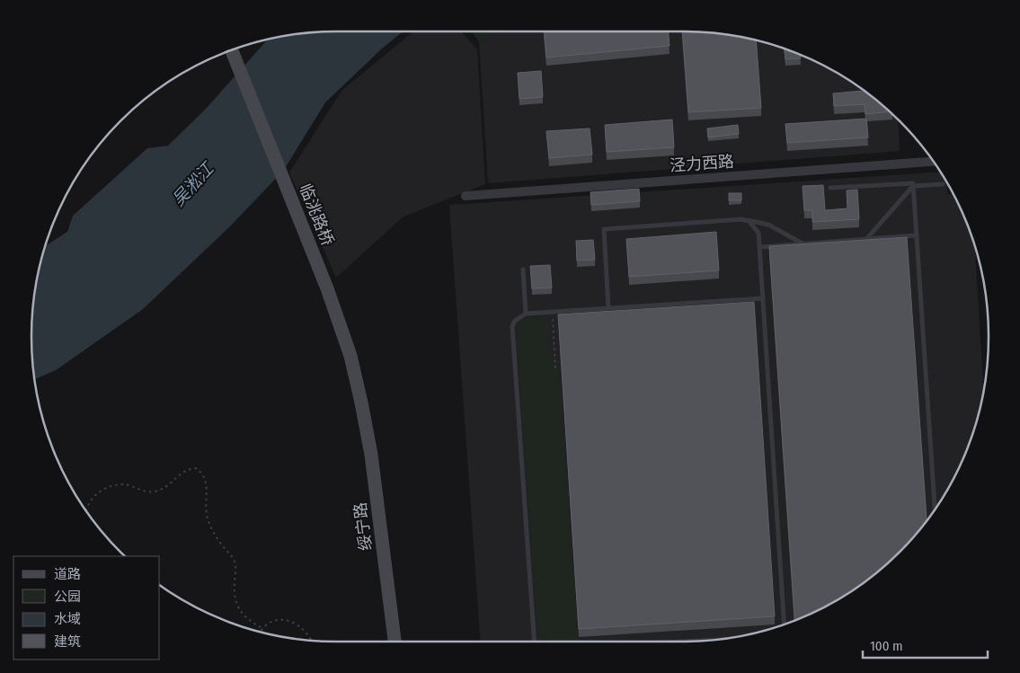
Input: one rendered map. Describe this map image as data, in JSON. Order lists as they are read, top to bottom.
{
  "streets": {
    "main road": ["临洮路桥", "绥宁路"],
    "street": ["泾力西路"]
  },
  "crossings": [
    ["临洮路桥", "绥宁路"]
  ],
  "water": ["吴淞江"],
  "legend": [
    "道路",
    "公园",
    "水域",
    "建筑"
  ],
  "scale_bar": "100 m"
}
